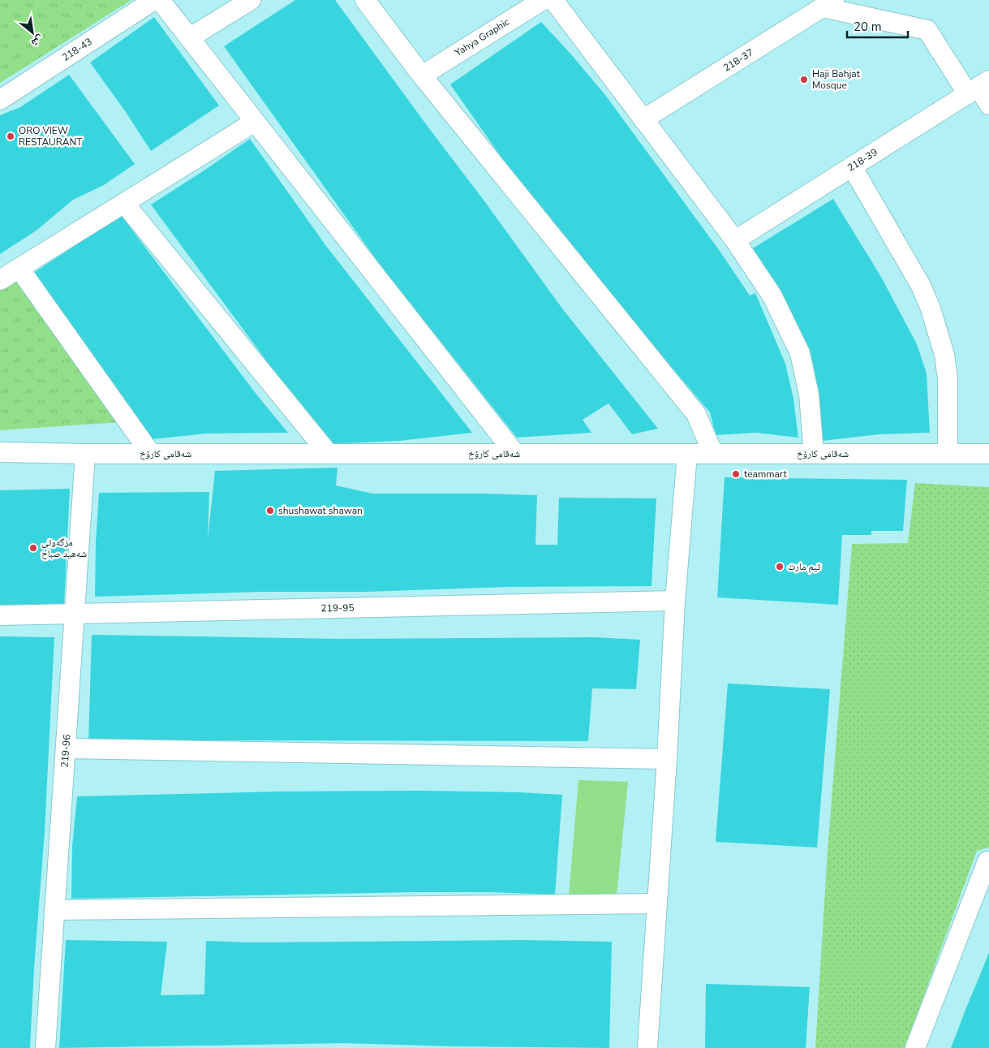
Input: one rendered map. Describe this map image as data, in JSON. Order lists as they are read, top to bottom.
{
  "streets": {
    "street": [
      "Yahya Graphic",
      "218-43",
      "218-37",
      "218-39",
      "شەقامی کارۆخ",
      "219-95",
      "219-96"
    ]
  },
  "crossings": [
    ["شەقامی کارۆخ", "219-96"],
    ["219-95", "219-96"]
  ],
  "places": [
    "Haji Bahjat Mosque",
    "ORO VIEW RESTAURANT",
    "teammart",
    "shushawat shawan",
    "مزگه‌وتی شه‌هید صباح",
    "تيم مارت"
  ],
  "scale_bar": "20 m",
  "north": "bottom right"
}
